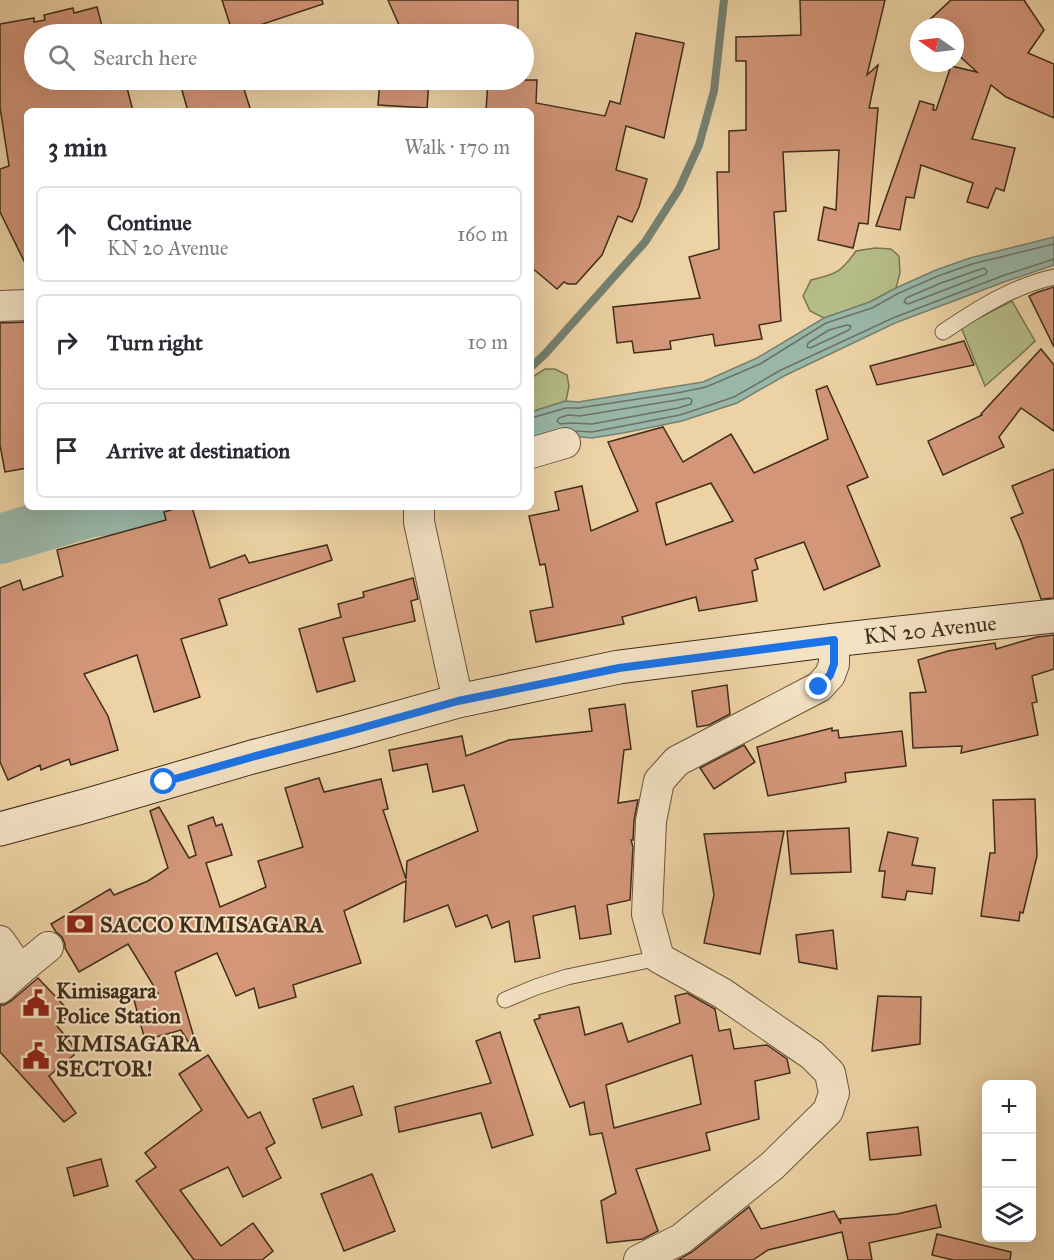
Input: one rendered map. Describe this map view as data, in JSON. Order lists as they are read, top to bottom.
{
  "streets": {
    "main road": ["KN 20 Avenue"]
  },
  "places": {
    "bank": ["SACCO KIMISAGARA"],
    "public building": ["Kimisagara Police Station", "KIMISAGARA SECTOR!"]
  },
  "north": "left",
  "page": {
    "search": "Search here",
    "heading": ["3 min", "Walk · 170 m"],
    "list": [
      ["Continue", "KN 20 Avenue", "160 m"],
      ["Turn right", "10 m"],
      "Arrive at destination"
    ],
    "map_buttons": ["+", "−"]
  }
}
